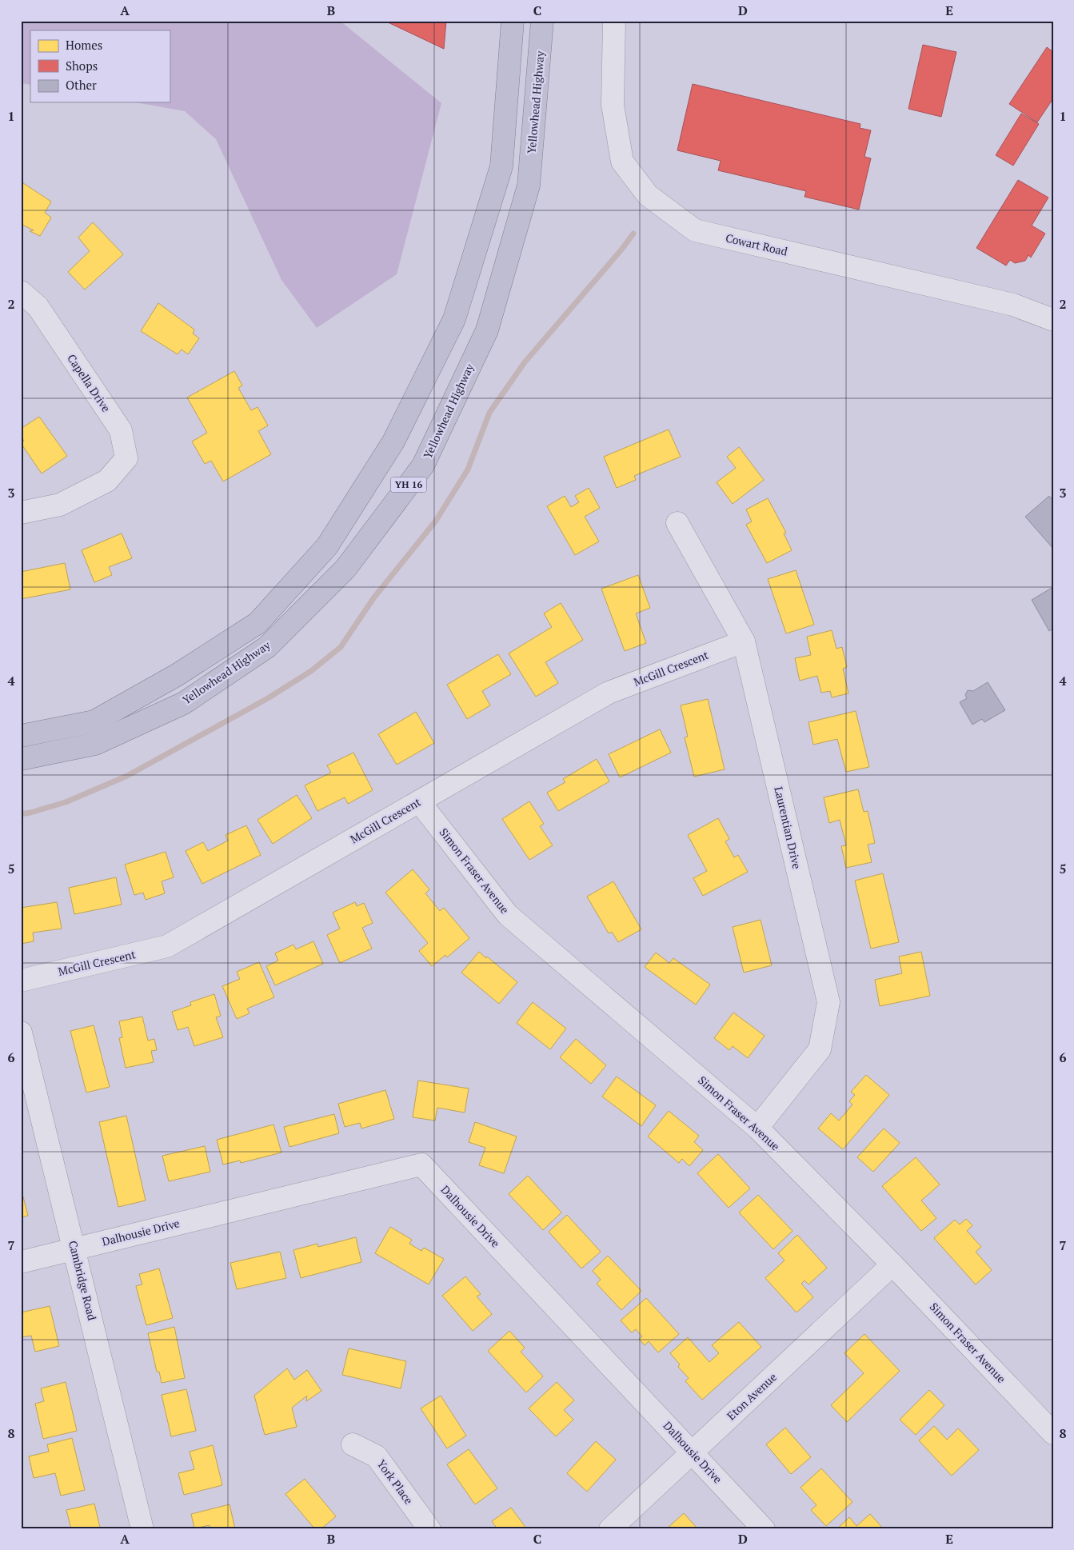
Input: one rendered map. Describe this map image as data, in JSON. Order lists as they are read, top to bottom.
{
  "streets": {
    "highway": ["Yellowhead Highway", "YH 16"],
    "street": [
      "Cowart Road",
      "Capella Drive",
      "McGill Crescent",
      "Laurentian Drive",
      "Simon Fraser Avenue",
      "Dalhousie Drive",
      "Cambridge Road",
      "Eton Avenue",
      "York Place"
    ]
  },
  "crossings": [
    ["McGill Crescent", "Laurentian Drive"],
    ["McGill Crescent", "Simon Fraser Avenue"],
    ["Laurentian Drive", "Simon Fraser Avenue"],
    ["Simon Fraser Avenue", "Eton Avenue"],
    ["Dalhousie Drive", "Cambridge Road"],
    ["Dalhousie Drive", "Eton Avenue"]
  ],
  "legend": ["Homes", "Shops", "Other"],
  "grid": {
    "columns": [
      "A",
      "B",
      "C",
      "D",
      "E"
    ],
    "rows": [
      "1",
      "2",
      "3",
      "4",
      "5",
      "6",
      "7",
      "8"
    ]
  }
}
